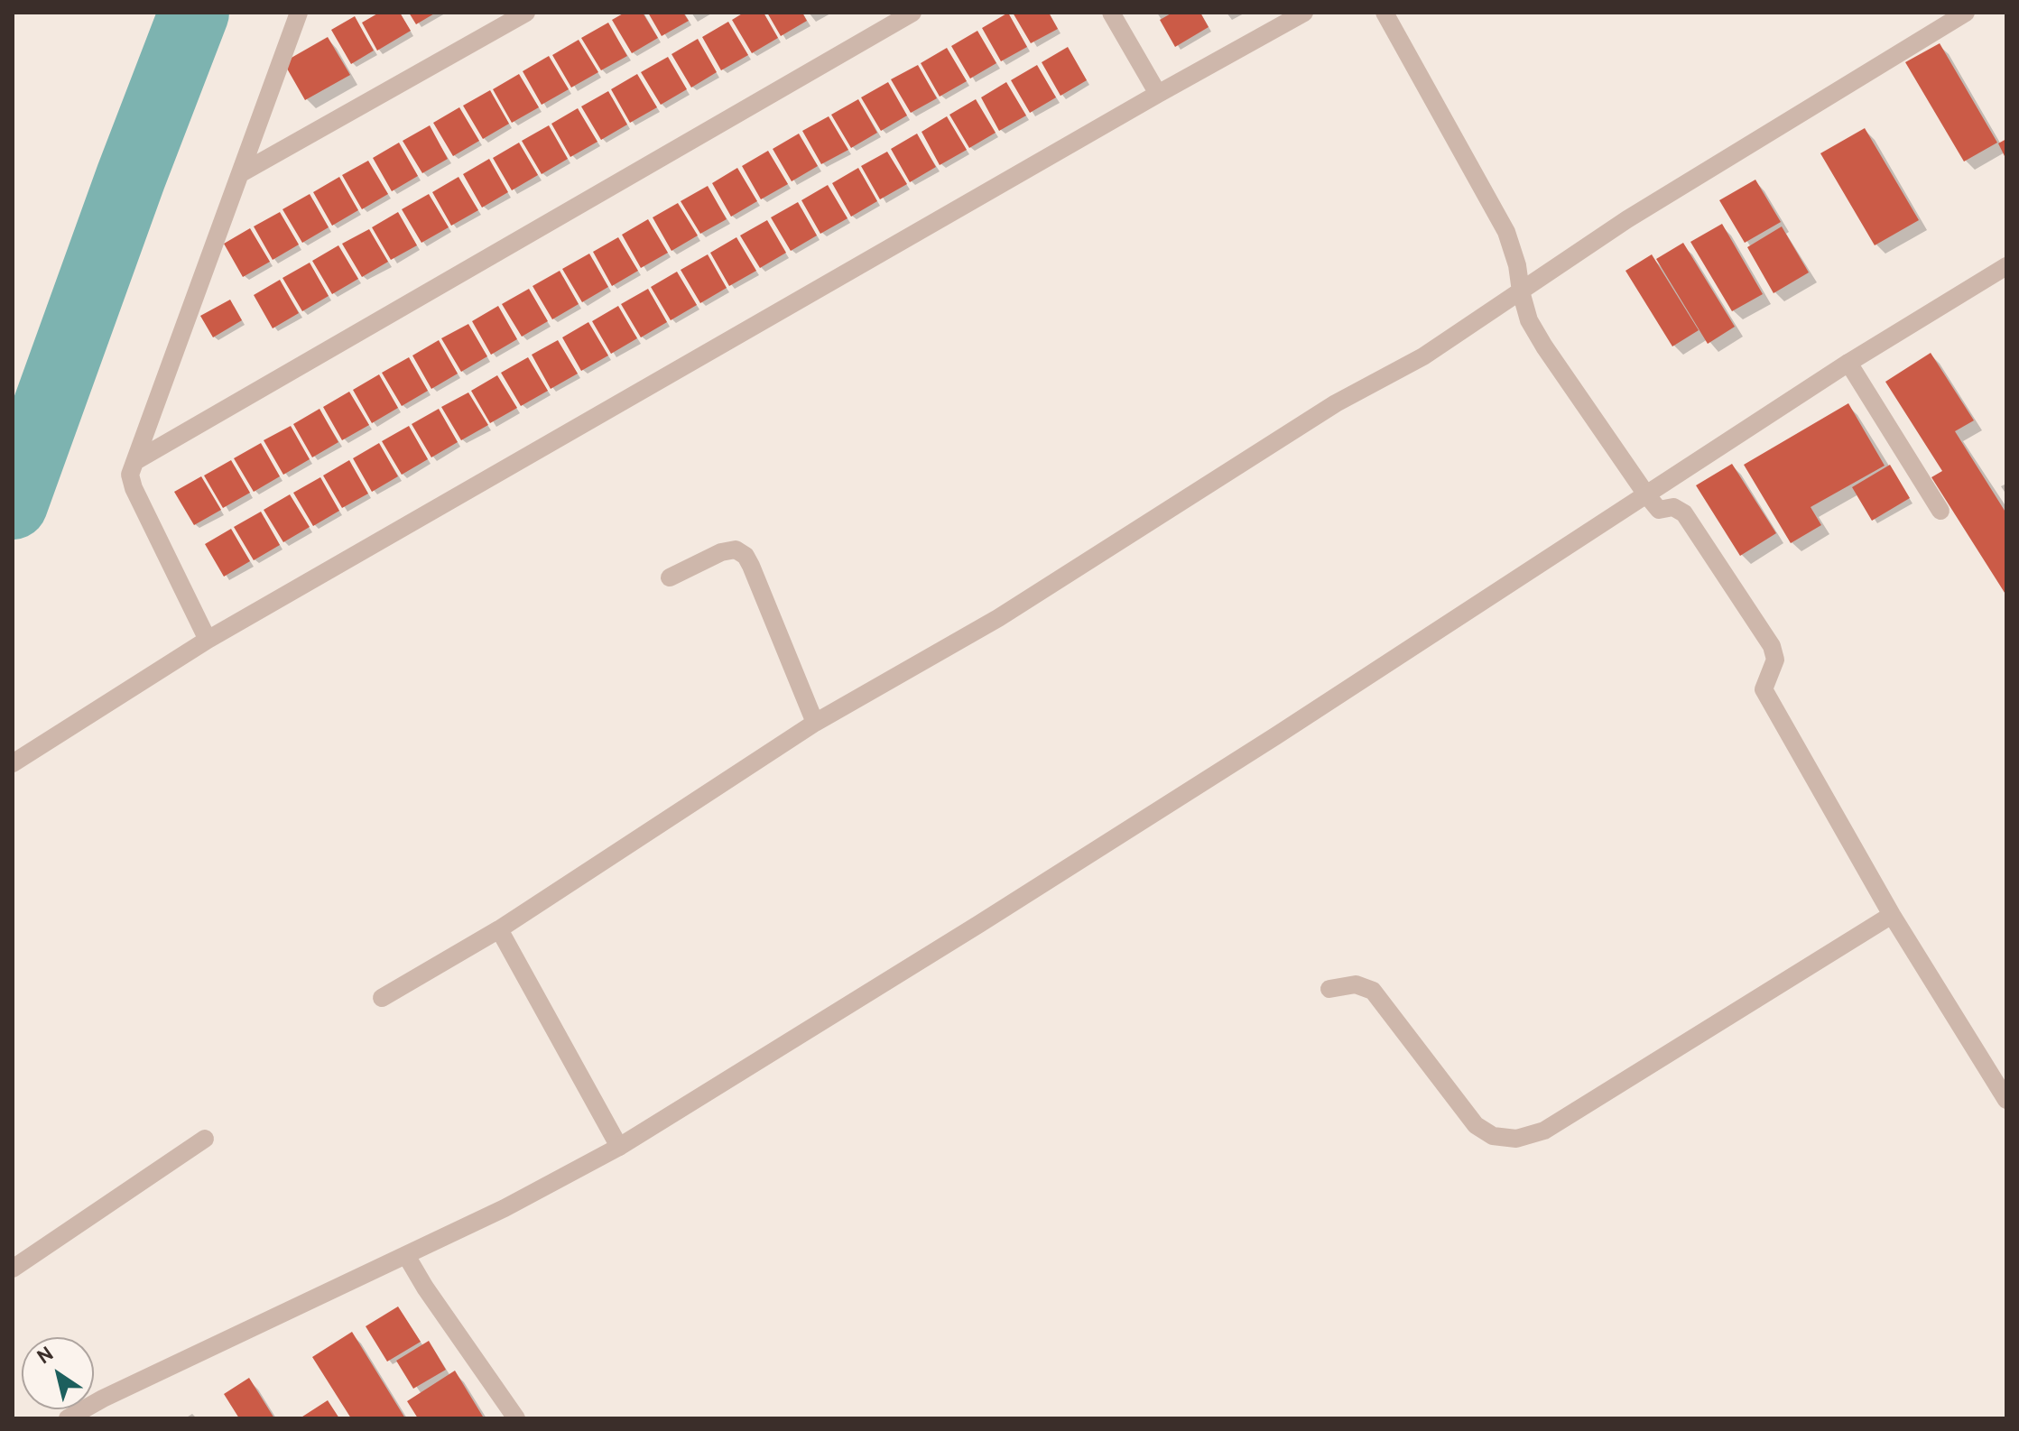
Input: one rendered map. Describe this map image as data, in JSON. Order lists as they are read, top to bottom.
{
  "north": "top left"
}
